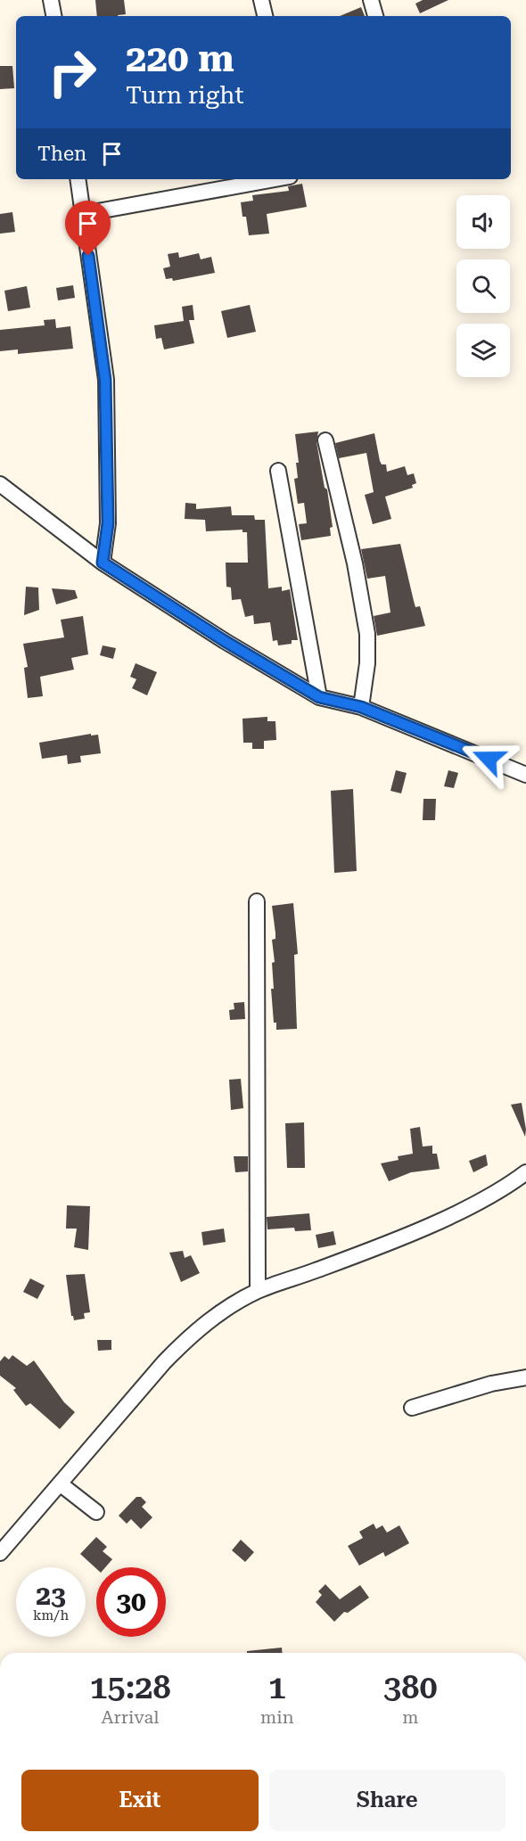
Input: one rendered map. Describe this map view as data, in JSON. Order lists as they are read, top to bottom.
{
  "page": {
    "turn": ["220 m", "Turn right"],
    "then": "Then",
    "speed": "23 km/h",
    "limit": "30",
    "eta": [
      "15:28",
      "Arrival",
      "1",
      "min",
      "380",
      "m"
    ],
    "buttons": ["Exit", "Share"]
  }
}
